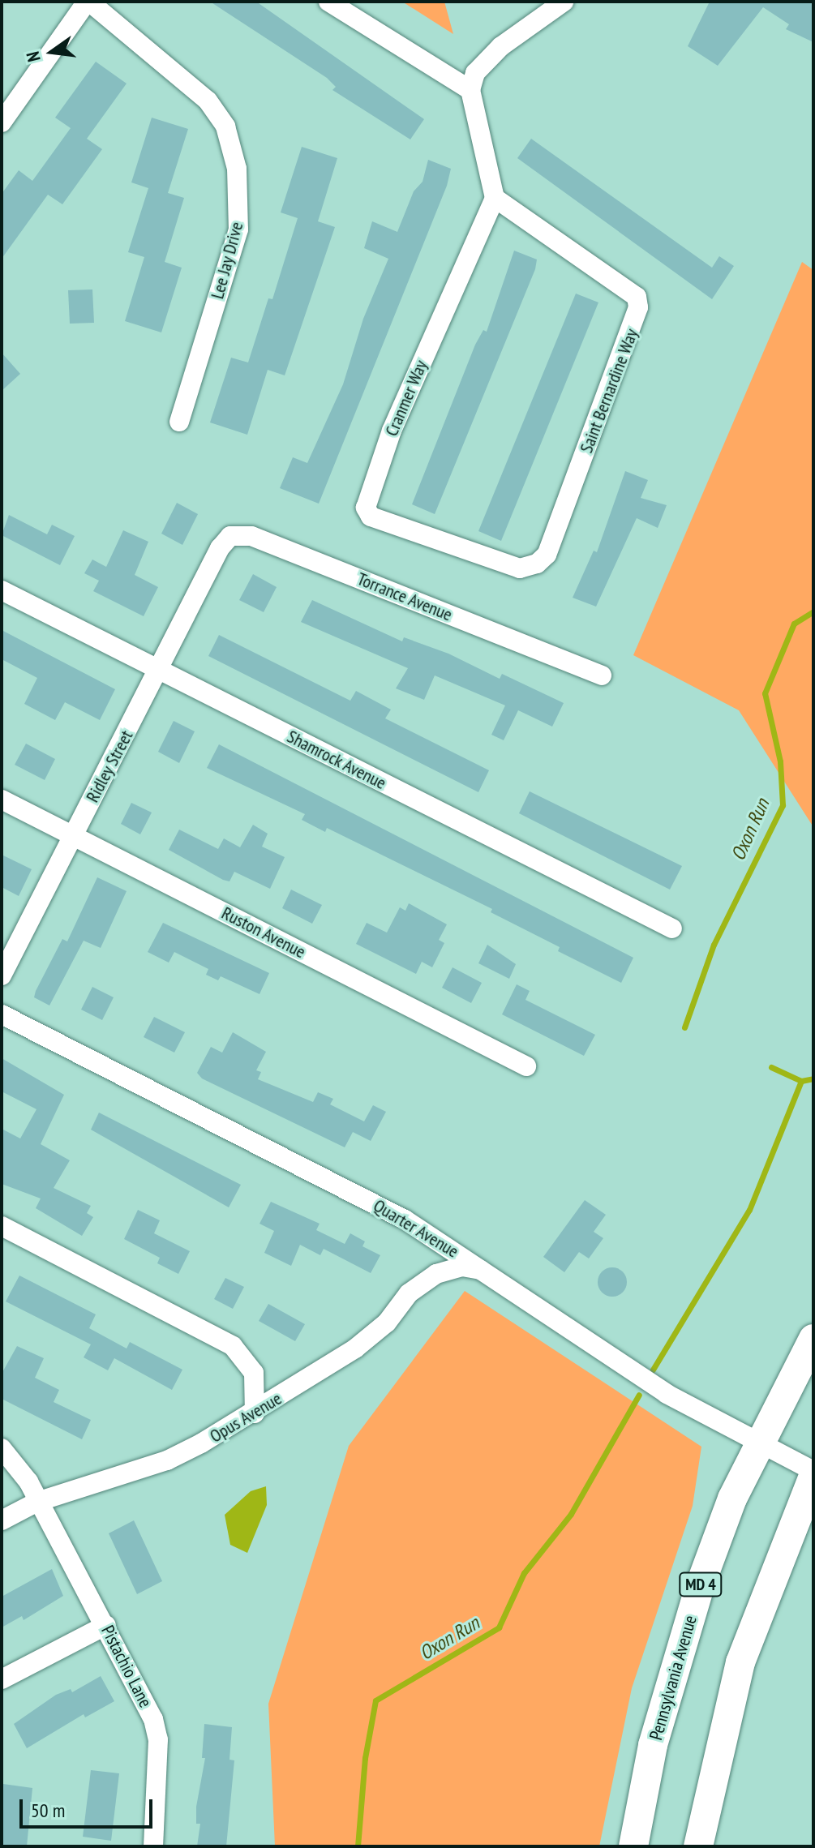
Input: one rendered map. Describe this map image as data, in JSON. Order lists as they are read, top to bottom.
{
  "streets": {
    "highway": ["MD 4", "Pennsylvania Avenue"],
    "street": [
      "Lee Jay Drive",
      "Saint Bernardine Way",
      "Cranmer Way",
      "Torrance Avenue",
      "Shamrock Avenue",
      "Ridley Street",
      "Ruston Avenue",
      "Quarter Avenue",
      "Opus Avenue",
      "Pistachio Lane"
    ]
  },
  "crossings": [
    ["Saint Bernardine Way", "Cranmer Way"],
    ["Torrance Avenue", "Ridley Street"],
    ["Shamrock Avenue", "Ridley Street"],
    ["Ridley Street", "Ruston Avenue"],
    ["Quarter Avenue", "Opus Avenue"],
    ["Quarter Avenue", "Pennsylvania Avenue"],
    ["Opus Avenue", "Pistachio Lane"]
  ],
  "water": ["Oxon Run"],
  "scale_bar": "50 m",
  "north": "left"
}
